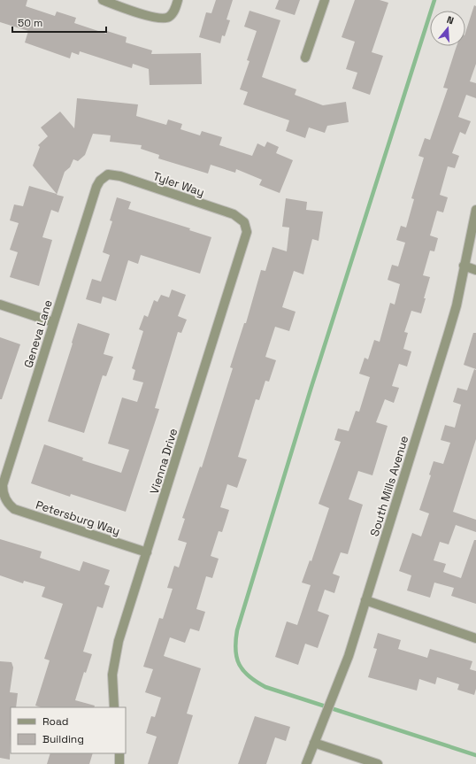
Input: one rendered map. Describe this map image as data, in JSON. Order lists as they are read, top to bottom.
{
  "streets": {
    "street": [
      "Tyler Way",
      "Geneva Lane",
      "Vienna Drive",
      "South Mills Avenue",
      "Petersburg Way"
    ]
  },
  "crossings": [
    ["Tyler Way", "Geneva Lane"],
    ["Tyler Way", "Vienna Drive"],
    ["Geneva Lane", "Petersburg Way"],
    ["Vienna Drive", "Petersburg Way"]
  ],
  "legend": ["Road", "Building"],
  "scale_bar": "50 m",
  "north": "top"
}
